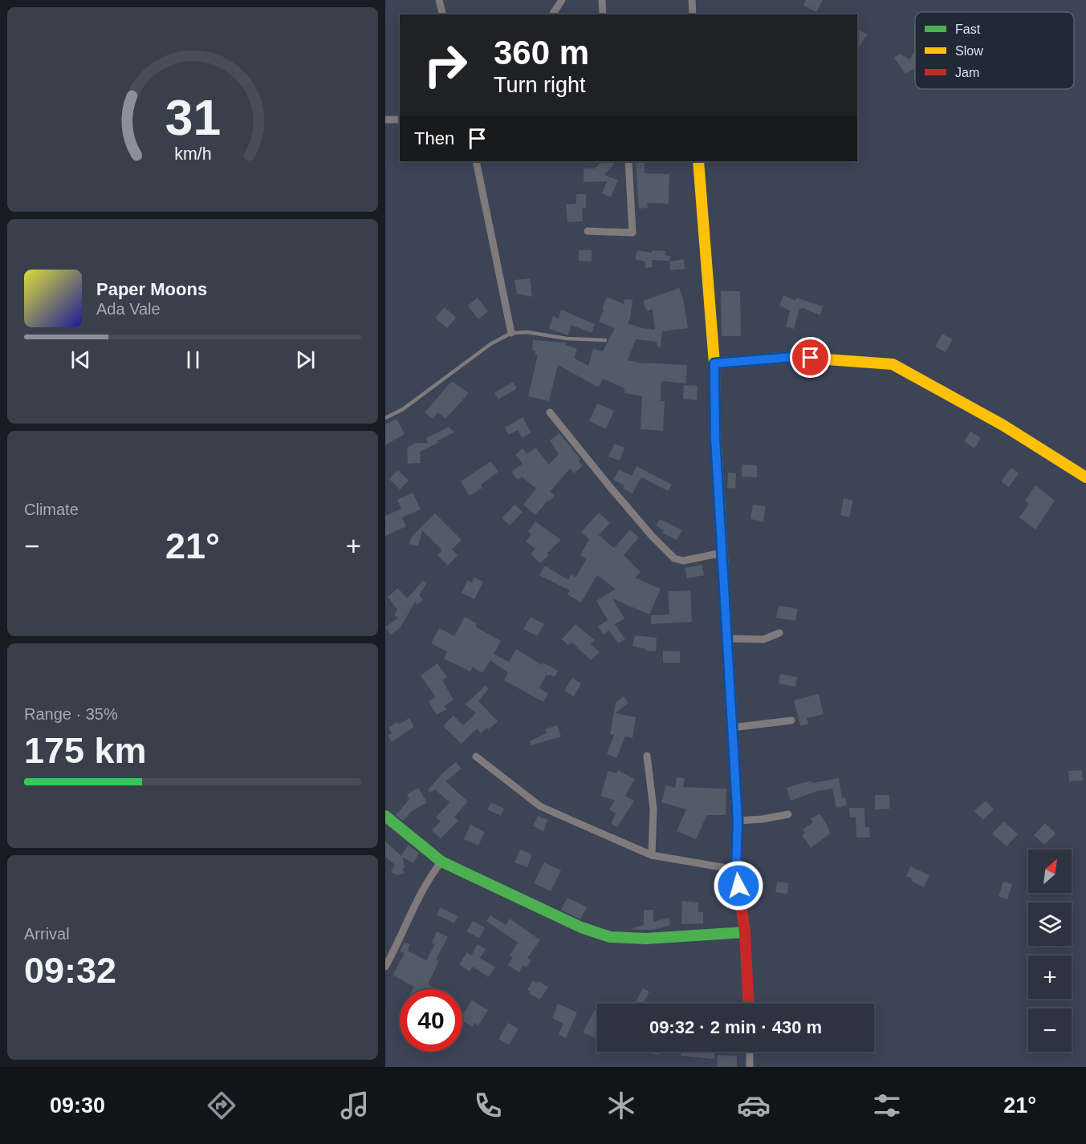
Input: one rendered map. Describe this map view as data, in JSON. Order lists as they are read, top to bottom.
{
  "legend": ["Fast", "Slow", "Jam"],
  "north": "top right",
  "page": {
    "turn": ["360 m", "Turn right"],
    "then": "Then",
    "song": ["Paper Moons", "Ada Vale"],
    "tile": [
      "Climate",
      ["Range · 35%", "175 km"],
      ["Arrival", "09:32"]
    ],
    "heat": ["−", "21°", "+"],
    "map_buttons": ["+", "−"],
    "limit": "40",
    "trip": "09:32 · 2 min · 430 m",
    "tabs": ["09:30", "21°"],
    "gauge": ["31", "km/h"]
  }
}
